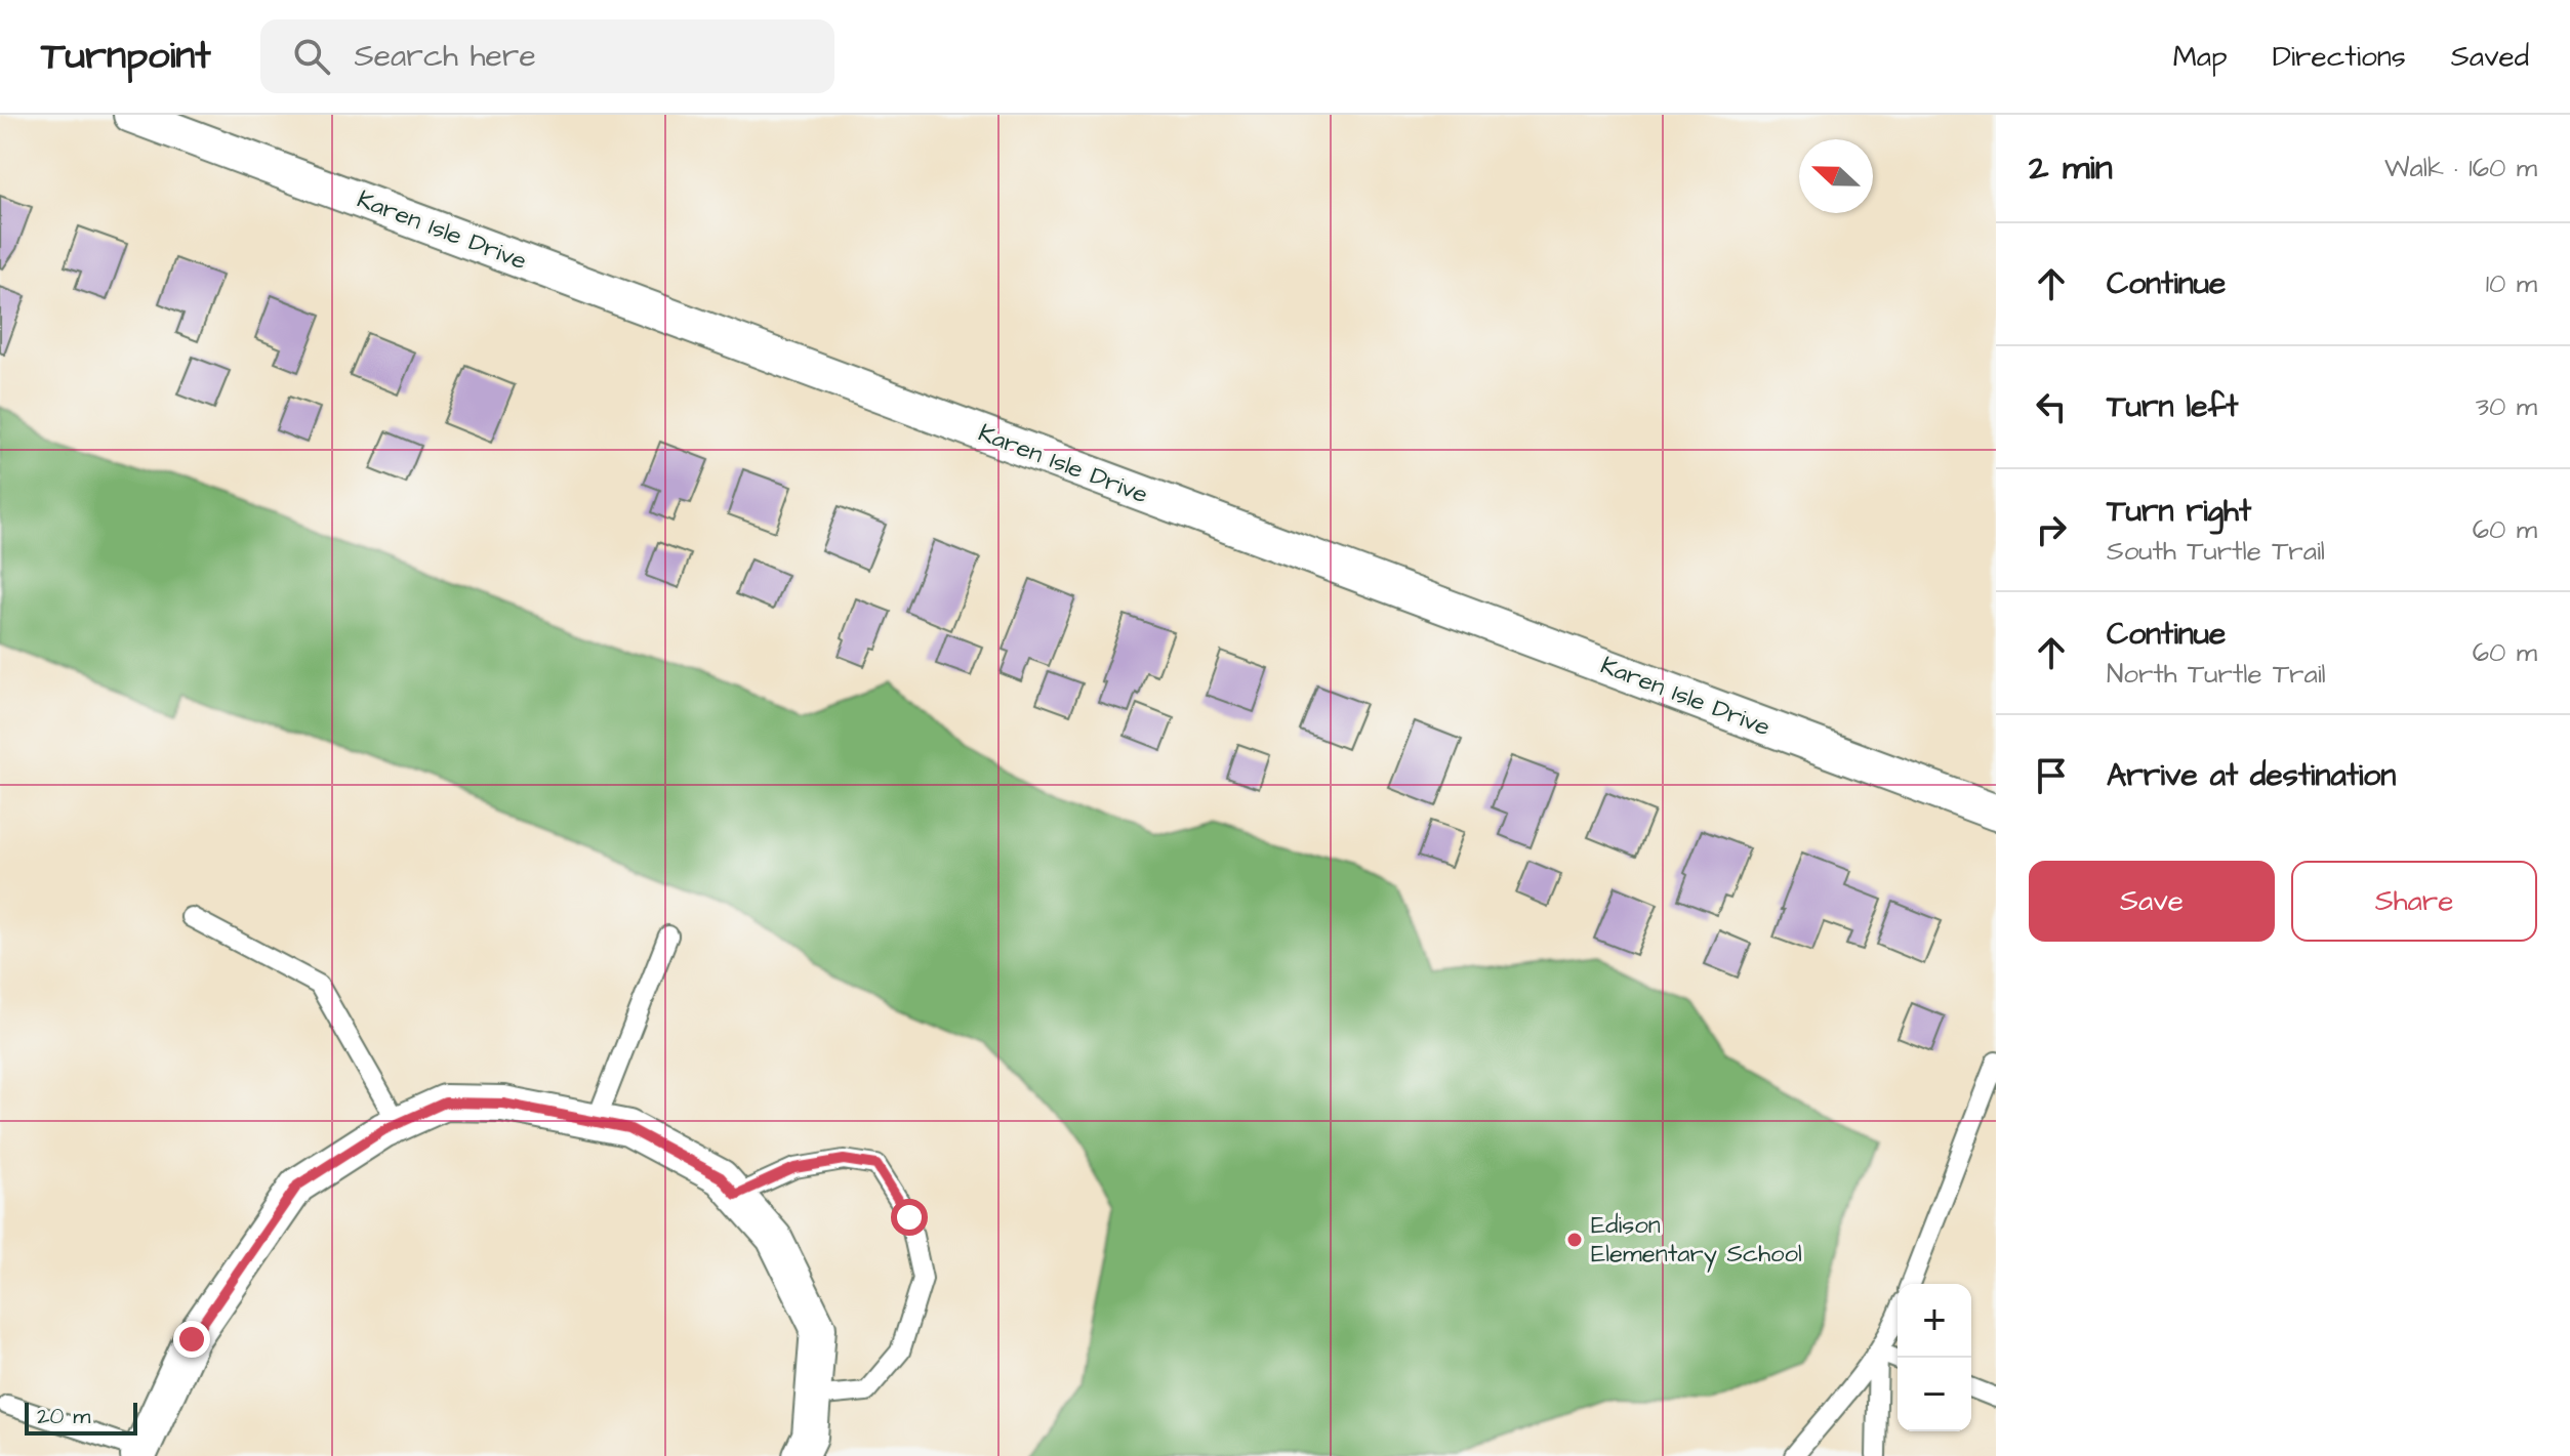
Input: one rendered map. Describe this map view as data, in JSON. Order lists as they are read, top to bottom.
{
  "streets": {
    "street": ["Karen Isle Drive"]
  },
  "places": ["Edison Elementary School"],
  "scale_bar": "20 m",
  "north": "left",
  "page": {
    "header": "Turnpoint",
    "search": "Search here",
    "nav": ["Map", "Directions", "Saved"],
    "heading": ["2 min", "Walk · 160 m"],
    "list": [
      ["Continue", "10 m"],
      ["Turn left", "30 m"],
      ["Turn right", "South Turtle Trail", "60 m"],
      ["Continue", "North Turtle Trail", "60 m"],
      "Arrive at destination"
    ],
    "buttons": ["Save", "Share"],
    "map_buttons": ["+", "−"],
    "scale": "20 m"
  }
}
